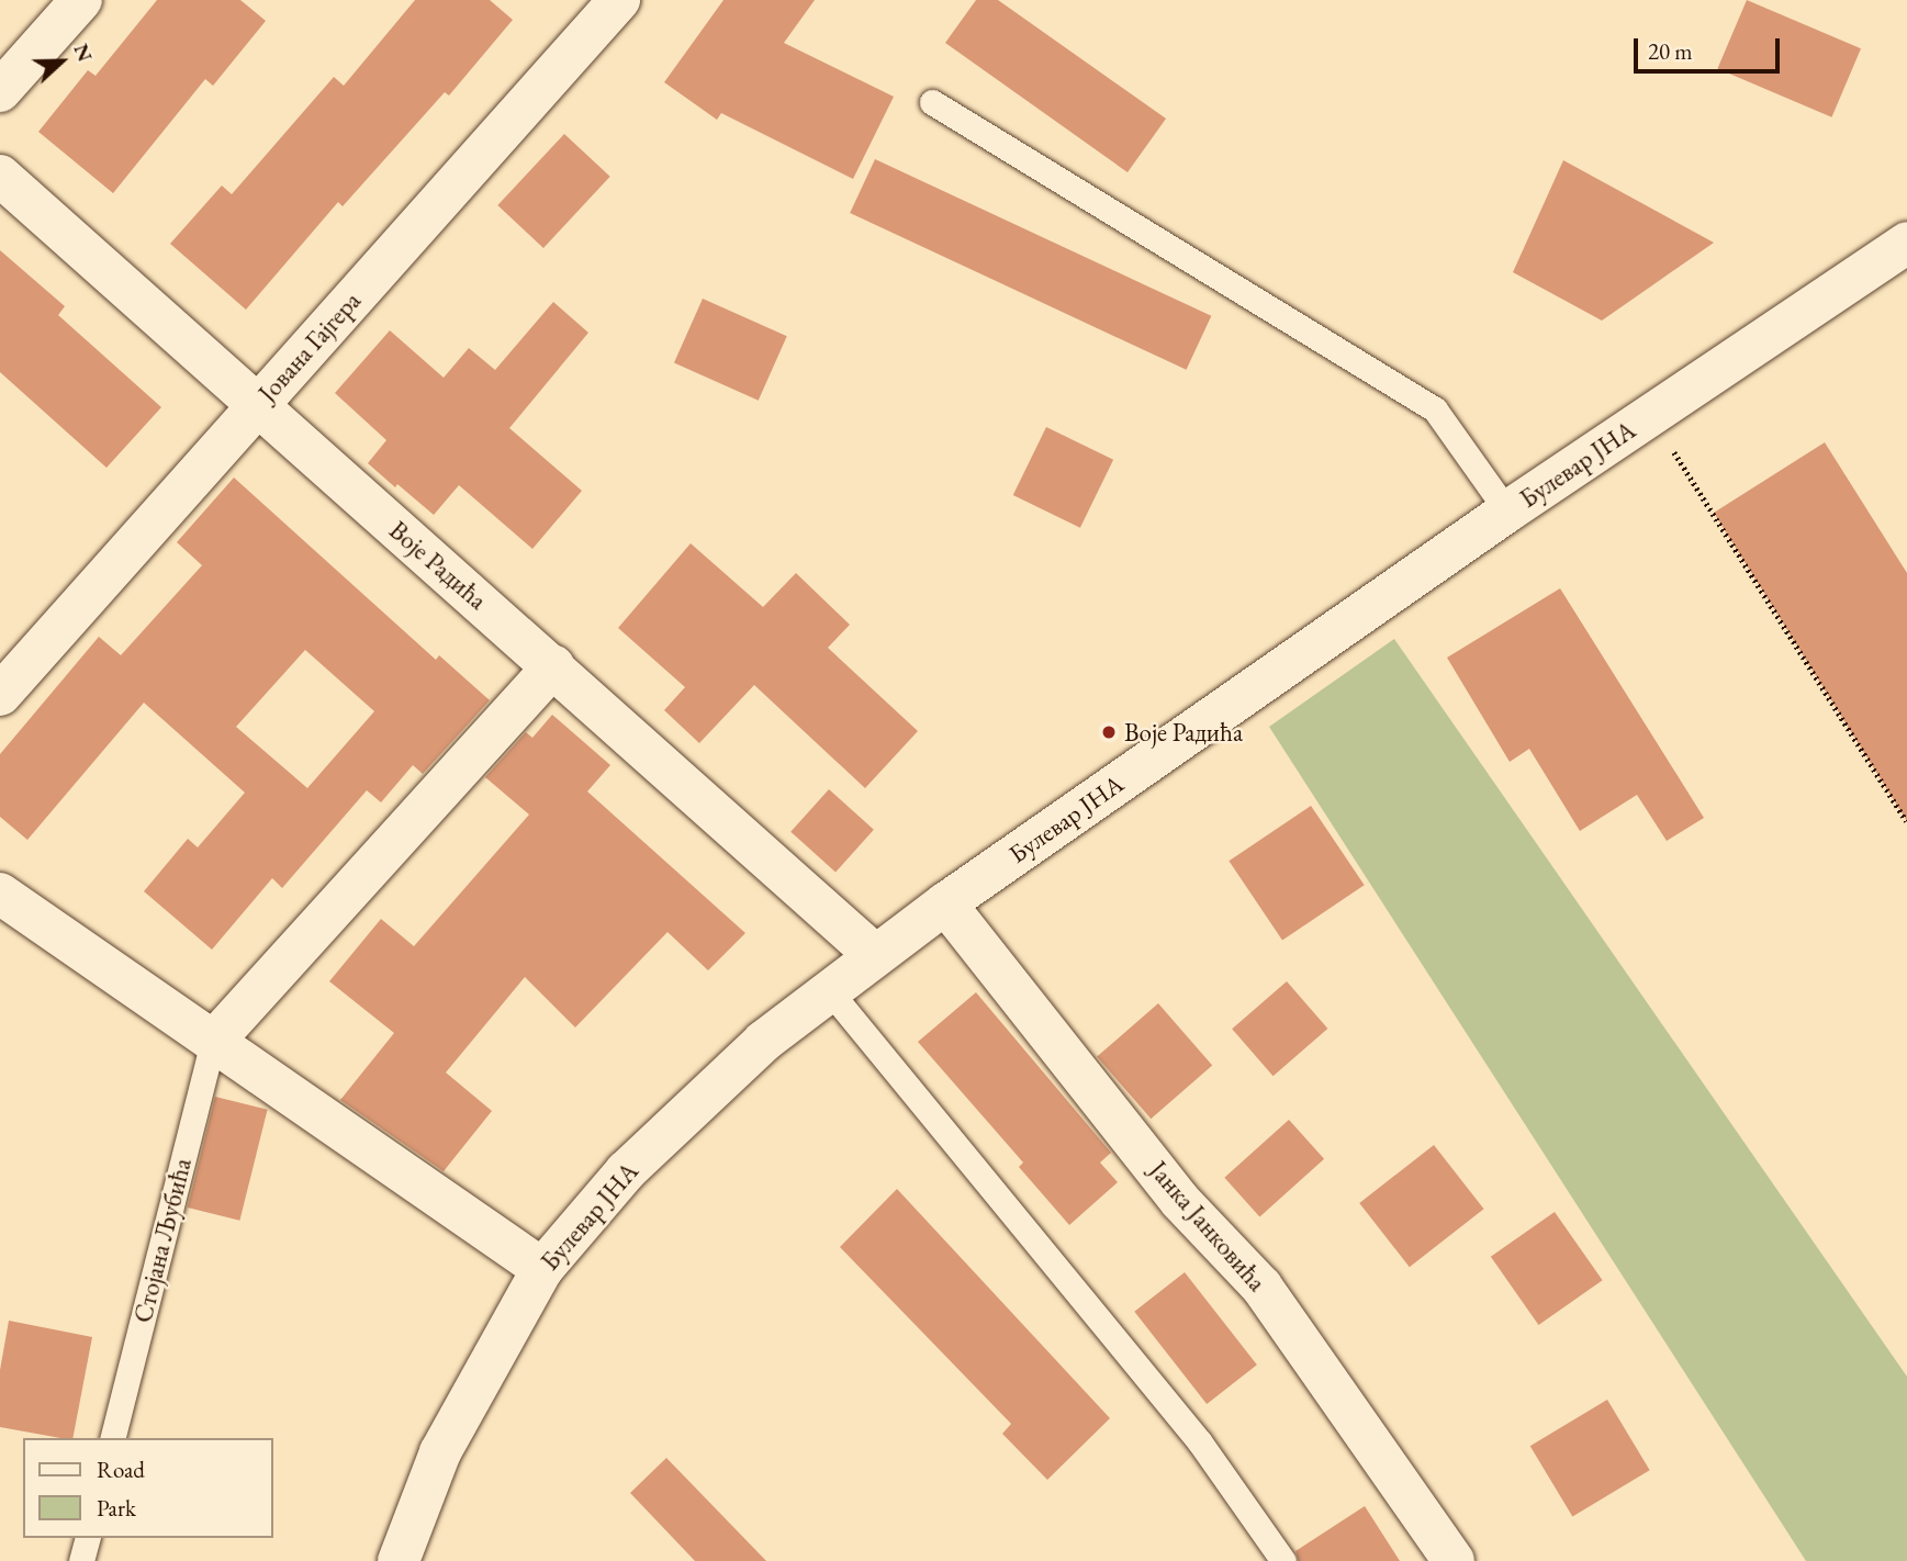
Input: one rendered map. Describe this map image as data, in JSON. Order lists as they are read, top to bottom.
{
  "streets": {
    "street": [
      "Јована Гајгера",
      "Булевар ЈНА",
      "Воје Радића",
      "Јанка Јанковића"
    ],
    "lane": ["Стојана Љубића"]
  },
  "crossings": [
    ["Јована Гајгера", "Воје Радића"],
    ["Булевар ЈНА", "Воје Радића"],
    ["Булевар ЈНА", "Јанка Јанковића"]
  ],
  "places": ["Воје Радића"],
  "legend": ["Road", "Park"],
  "scale_bar": "20 m",
  "north": "right"
}
